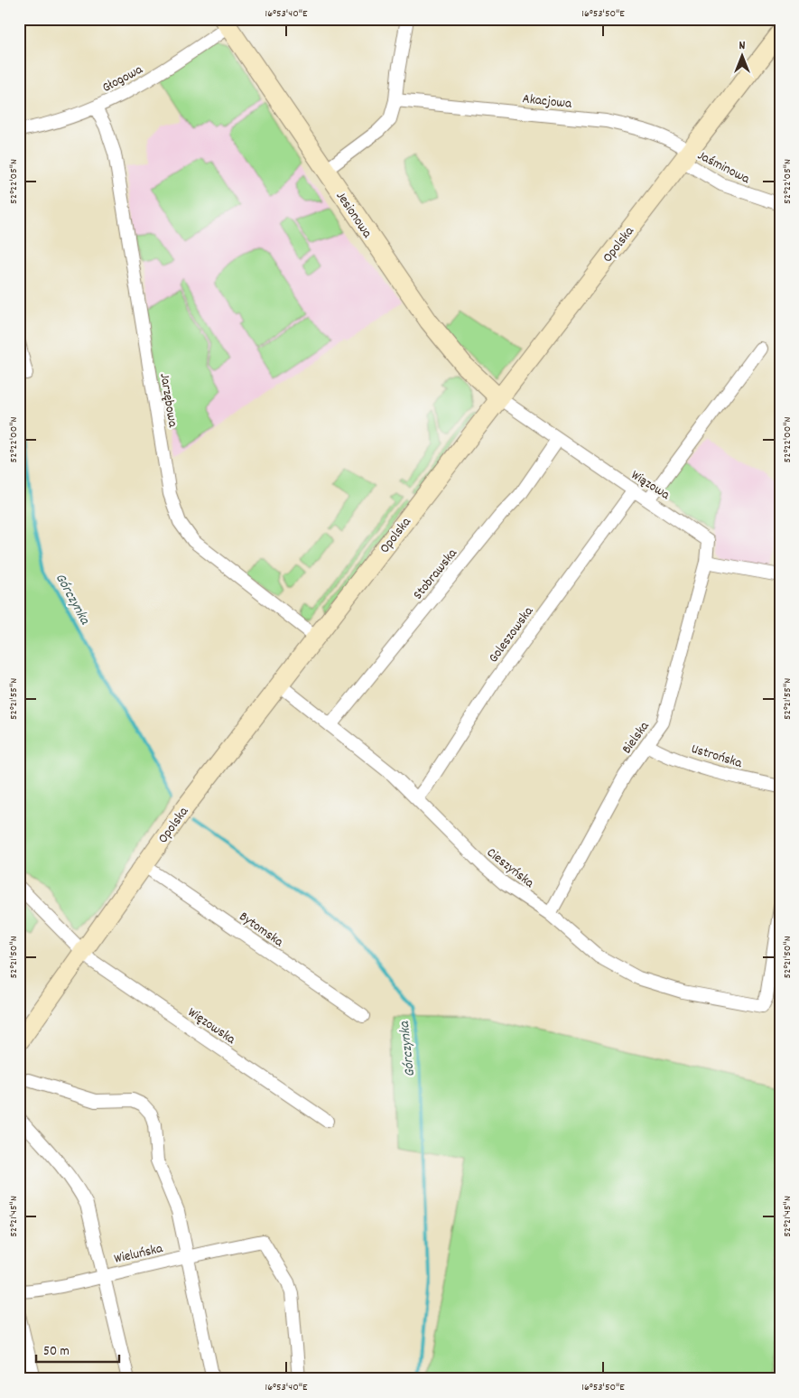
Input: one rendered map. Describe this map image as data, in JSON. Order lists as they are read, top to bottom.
{
  "streets": {
    "street": [
      "Głogowa",
      "Akacjowa",
      "Jaśminowa",
      "Jesionowa",
      "Opolska",
      "Jarzębowa",
      "Wiązowa",
      "Stobrawska",
      "Goleszowska",
      "Bielska",
      "Ustrońska",
      "Cieszyńska",
      "Bytomska",
      "Więzowska",
      "Wieluńska"
    ]
  },
  "crossings": [
    ["Głogowa", "Jesionowa"],
    ["Głogowa", "Jarzębowa"],
    ["Akacjowa", "Jaśminowa"],
    ["Akacjowa", "Opolska"],
    ["Jaśminowa", "Opolska"],
    ["Jesionowa", "Opolska"],
    ["Jesionowa", "Wiązowa"],
    ["Opolska", "Jarzębowa"],
    ["Opolska", "Wiązowa"],
    ["Opolska", "Cieszyńska"],
    ["Opolska", "Bytomska"],
    ["Opolska", "Więzowska"],
    ["Wiązowa", "Stobrawska"],
    ["Wiązowa", "Goleszowska"],
    ["Wiązowa", "Bielska"],
    ["Stobrawska", "Cieszyńska"],
    ["Goleszowska", "Cieszyńska"],
    ["Bielska", "Ustrońska"],
    ["Bielska", "Cieszyńska"]
  ],
  "water": ["Górczynka"],
  "scale_bar": "50 m",
  "north": "top",
  "coordinates": [
    "16°53'40\"E",
    "16°53'50\"E",
    "52°22'05\"N",
    "52°22'00\"N",
    "52°21'55\"N",
    "52°21'50\"N",
    "52°21'45\"N"
  ]
}
